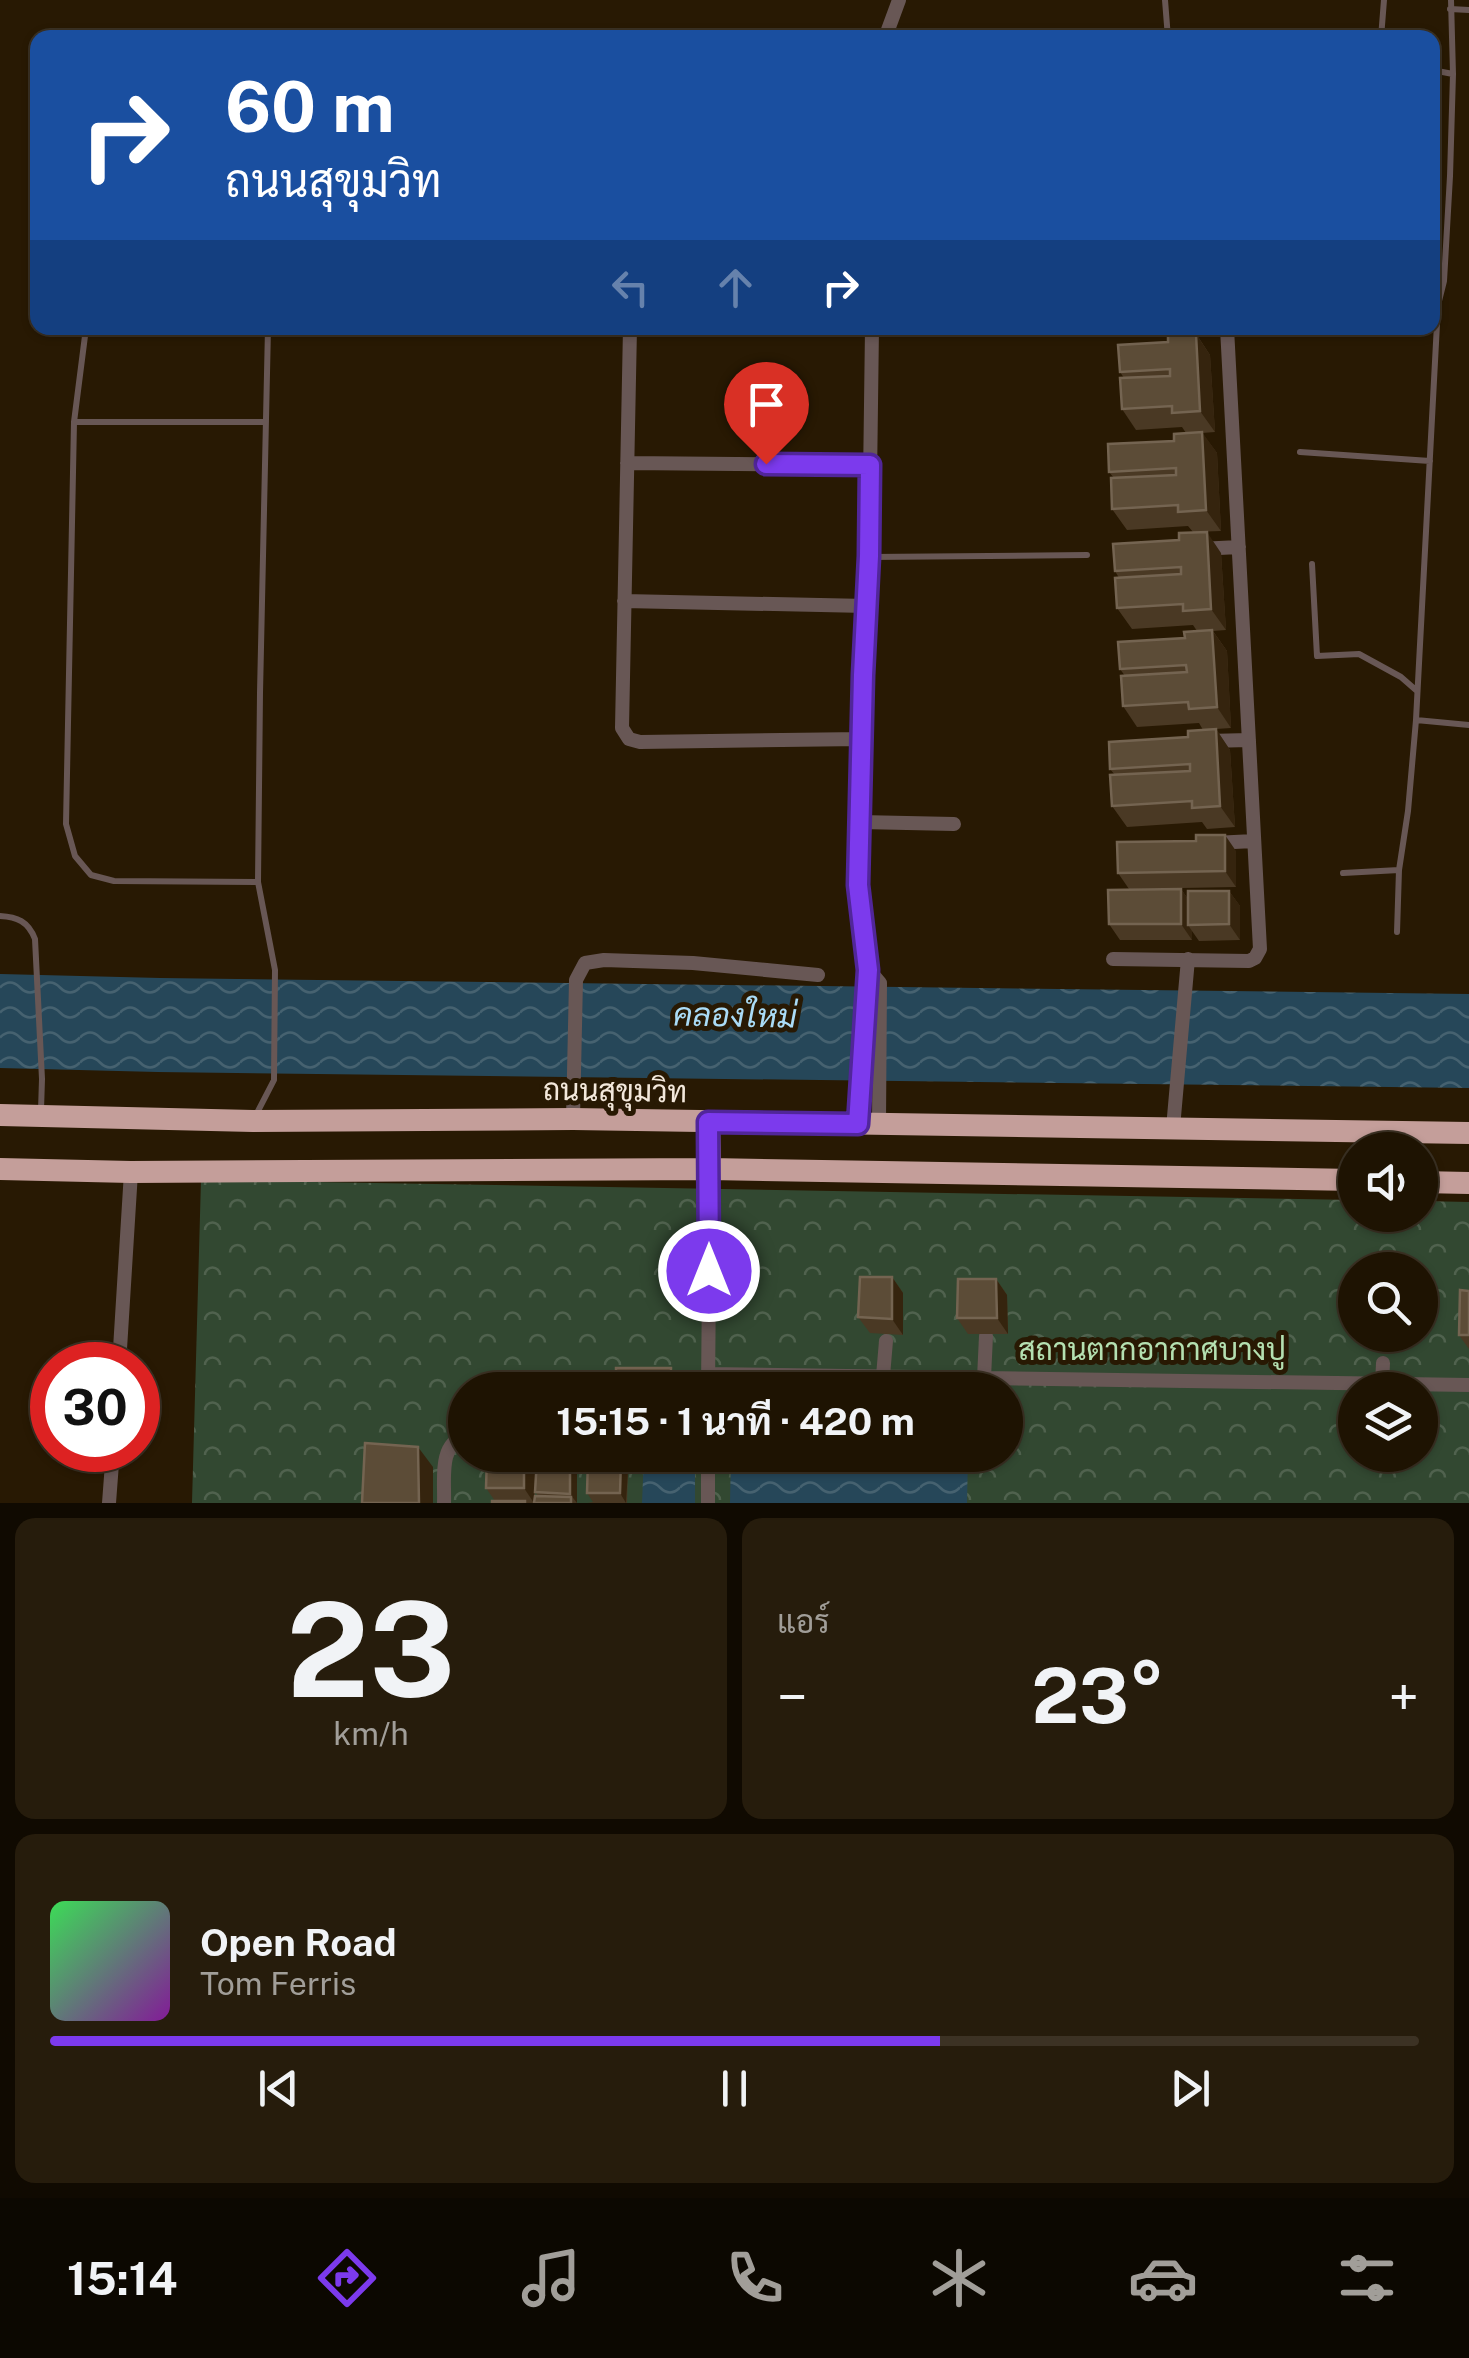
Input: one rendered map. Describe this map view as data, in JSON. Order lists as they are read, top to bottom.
{
  "streets": {
    "highway": ["ถนนสุขุมวิท"]
  },
  "water": ["คลองใหม่"],
  "parks": ["สถานตากอากาศบางปู"],
  "page": {
    "turn": ["60 m", "ถนนสุขุมวิท"],
    "limit": "30",
    "trip": "15:15 · 1 นาที · 420 m",
    "tile": [
      ["23", "km/h"],
      "แอร์"
    ],
    "heat": ["−", "23°", "+"],
    "song": ["Open Road", "Tom Ferris"],
    "tabs": "15:14"
  }
}
